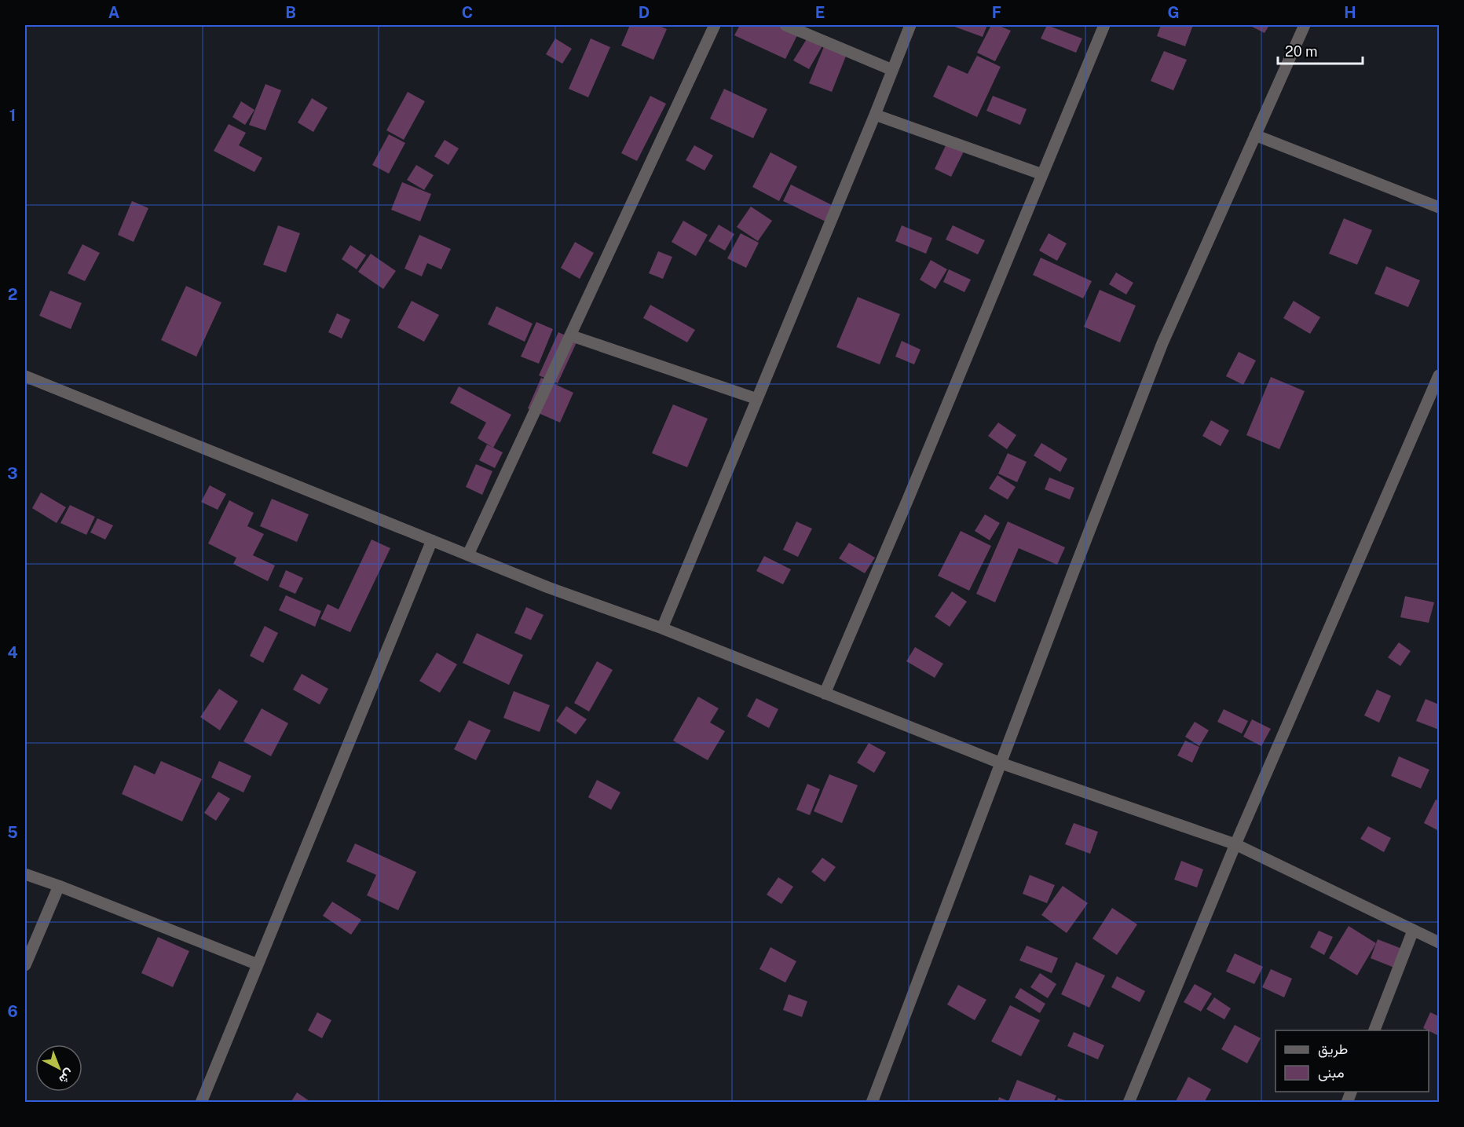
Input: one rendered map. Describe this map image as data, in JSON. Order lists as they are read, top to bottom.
{
  "legend": ["طريق", "مبنى"],
  "scale_bar": "20 m",
  "north": "bottom right",
  "grid": {
    "columns": [
      "A",
      "B",
      "C",
      "D",
      "E",
      "F",
      "G",
      "H"
    ],
    "rows": [
      "1",
      "2",
      "3",
      "4",
      "5",
      "6"
    ]
  }
}
